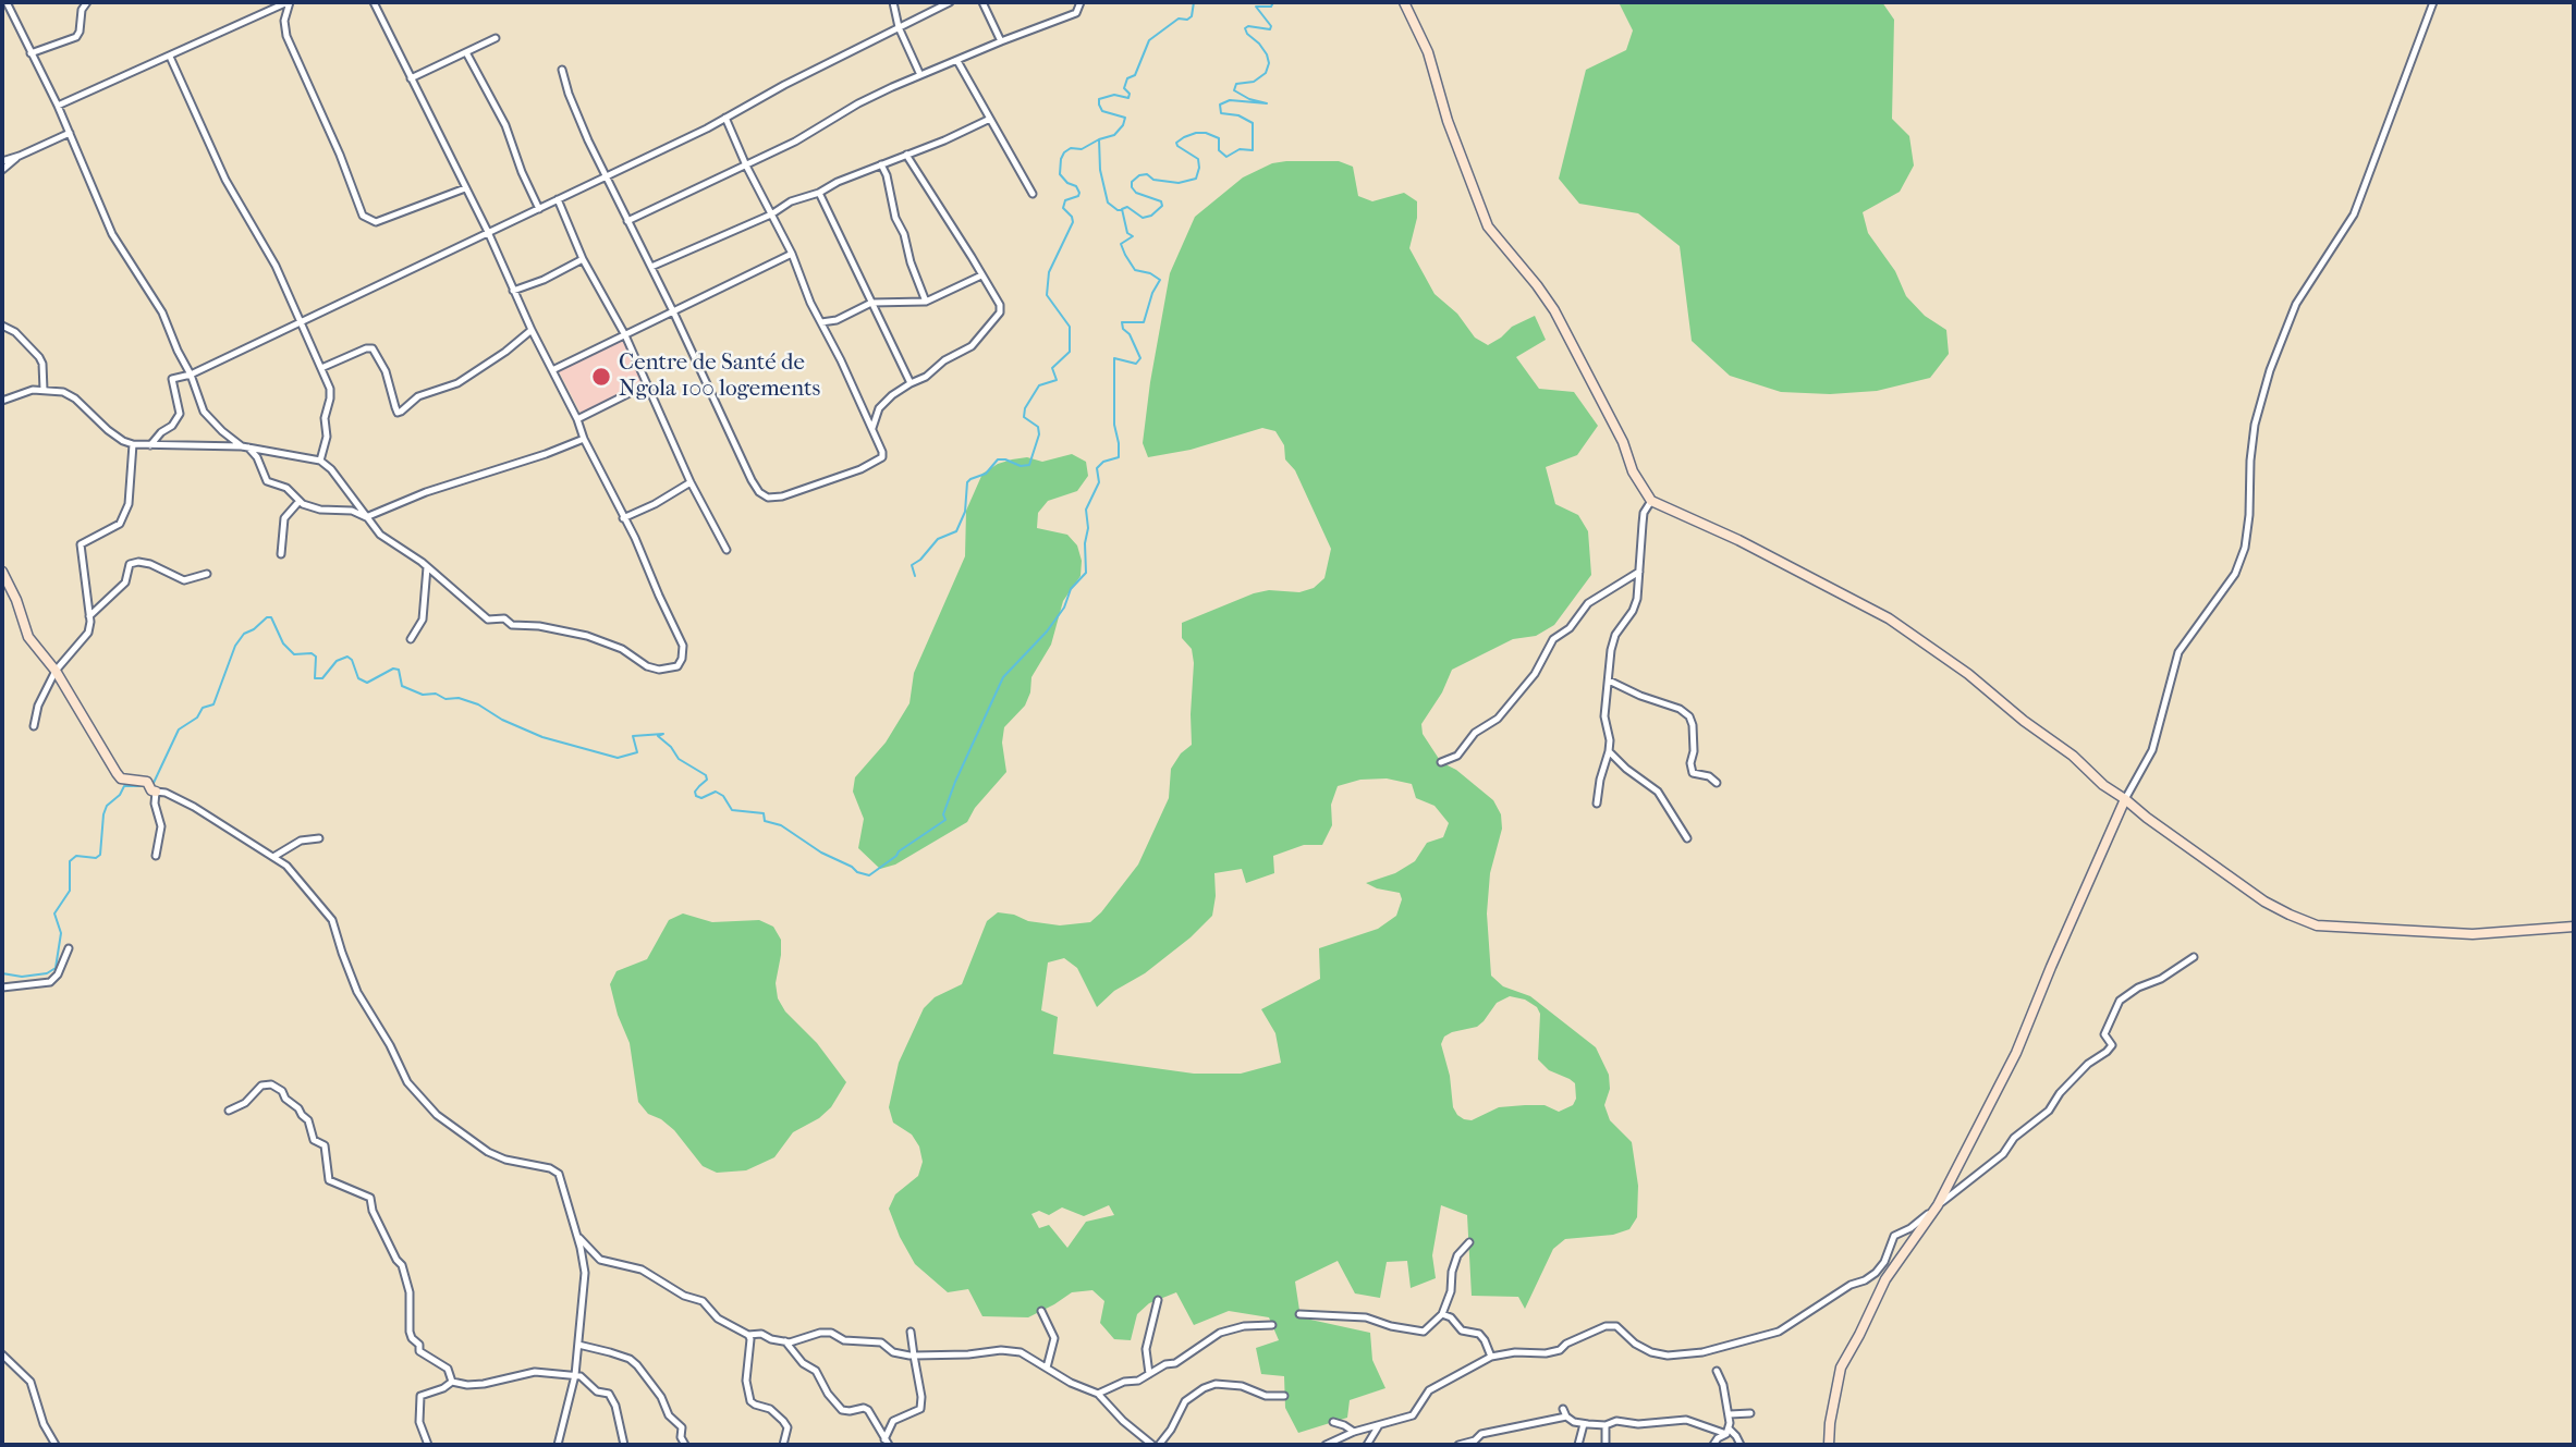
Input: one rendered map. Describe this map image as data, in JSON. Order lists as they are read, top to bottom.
{
  "places": ["Centre de Santé de Ngola 100 logements"]
}
